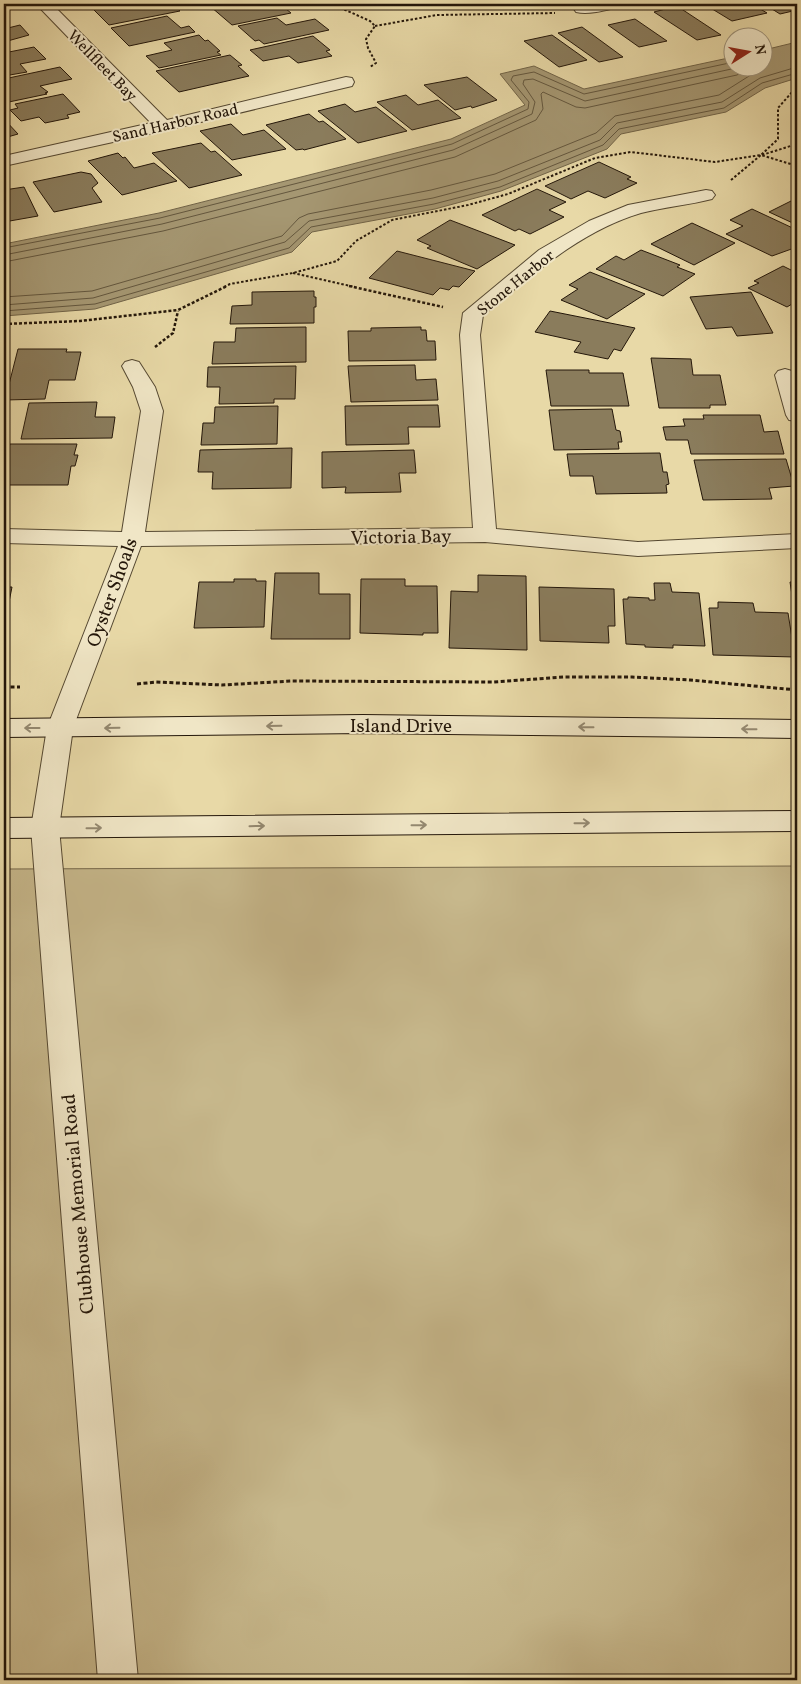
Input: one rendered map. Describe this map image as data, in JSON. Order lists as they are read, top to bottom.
{
  "streets": {
    "street": [
      "Wellfleet Bay",
      "Sand Harbor Road",
      "Stone Harbor",
      "Victoria Bay",
      "Oyster Shoals",
      "Island Drive",
      "Clubhouse Memorial Road"
    ]
  },
  "crossings": [
    ["Wellfleet Bay", "Sand Harbor Road"],
    ["Stone Harbor", "Victoria Bay"],
    ["Victoria Bay", "Oyster Shoals"],
    ["Oyster Shoals", "Island Drive"],
    ["Oyster Shoals", "Clubhouse Memorial Road"],
    ["Island Drive", "Clubhouse Memorial Road"]
  ],
  "north": "right"
}
